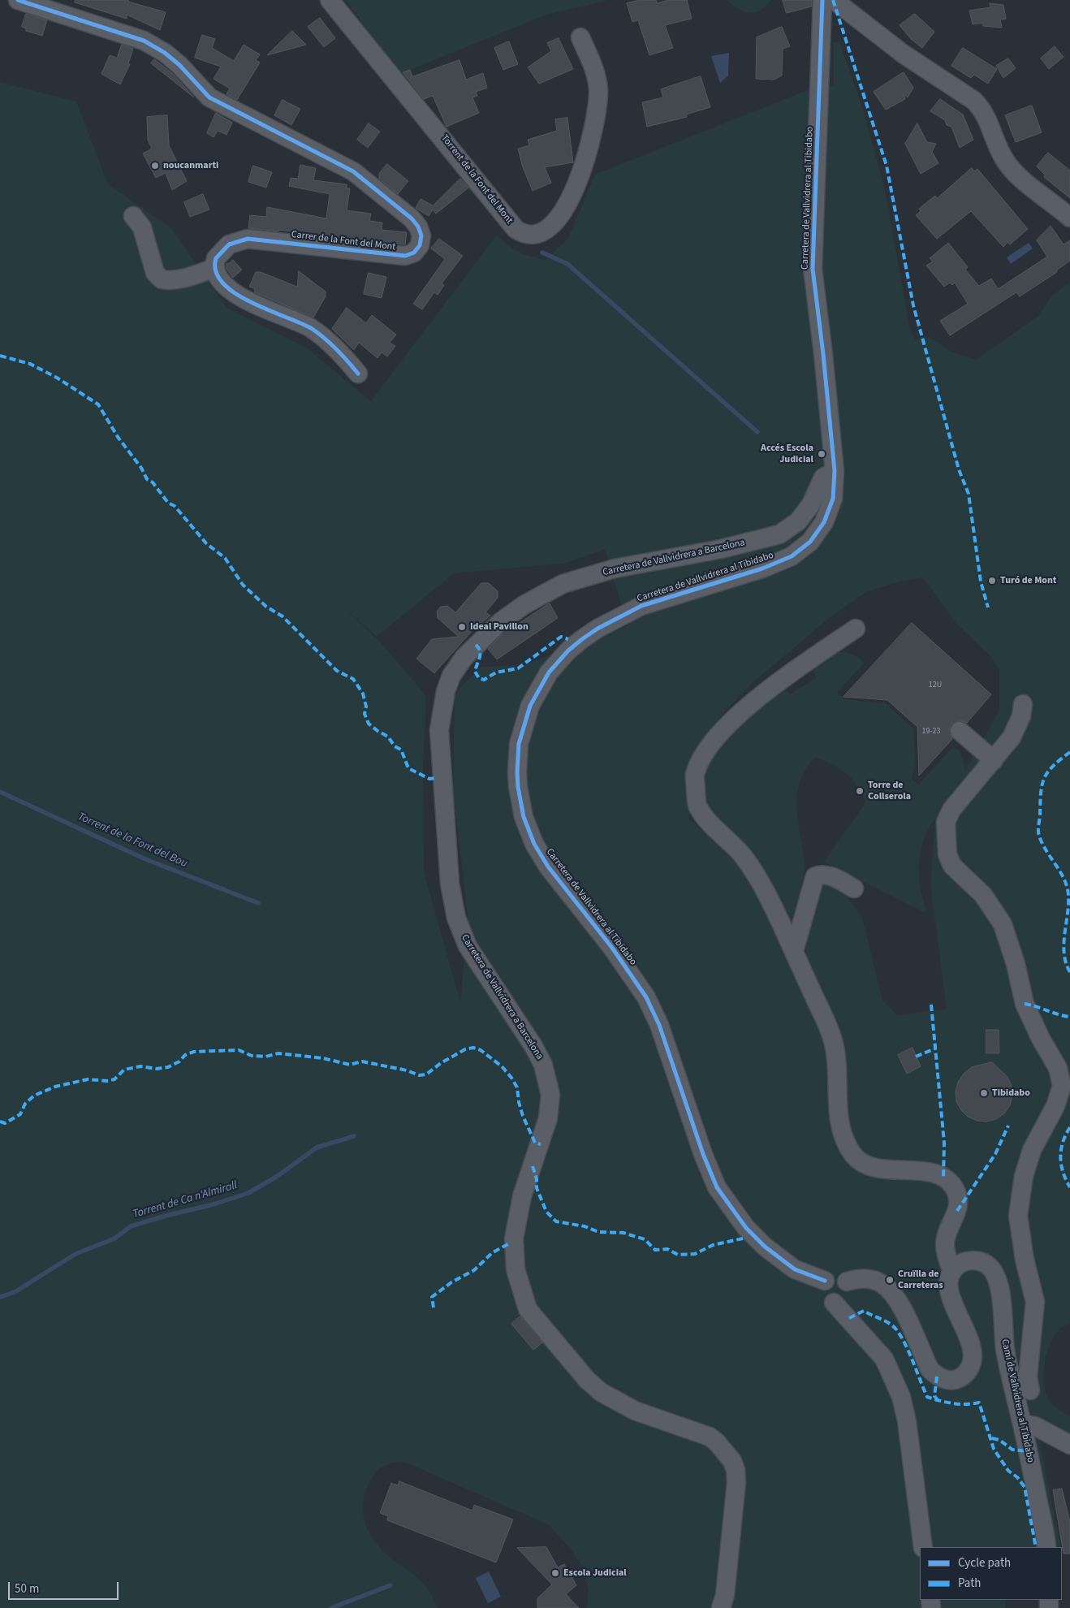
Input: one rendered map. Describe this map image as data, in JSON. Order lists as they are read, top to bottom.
{
  "streets": {
    "street": [
      "Torrent de la Font del Mont",
      "Carretera de Vallvidrera al Tibidabo",
      "Carrer de la Font del Mont",
      "Carretera de Vallvidrera a Barcelona",
      "Camí de Vallvidrera al Tibidabo"
    ]
  },
  "crossings": [
    ["Carretera de Vallvidrera al Tibidabo", "Carretera de Vallvidrera a Barcelona"]
  ],
  "water": ["Torrent de la Font del Bou", "Torrent de Ca n'Almirall"],
  "places": [
    "noucanmarti",
    "Accés Escola Judicial",
    "Turó de Mont",
    "Ideal Pavillon",
    "Torre de Collserola",
    "Tibidabo",
    "Cruïlla de Carreteras",
    "Escola Judicial"
  ],
  "house_numbers": ["12U", "19-23"],
  "legend": ["Cycle path", "Path"],
  "scale_bar": "50 m"
}
